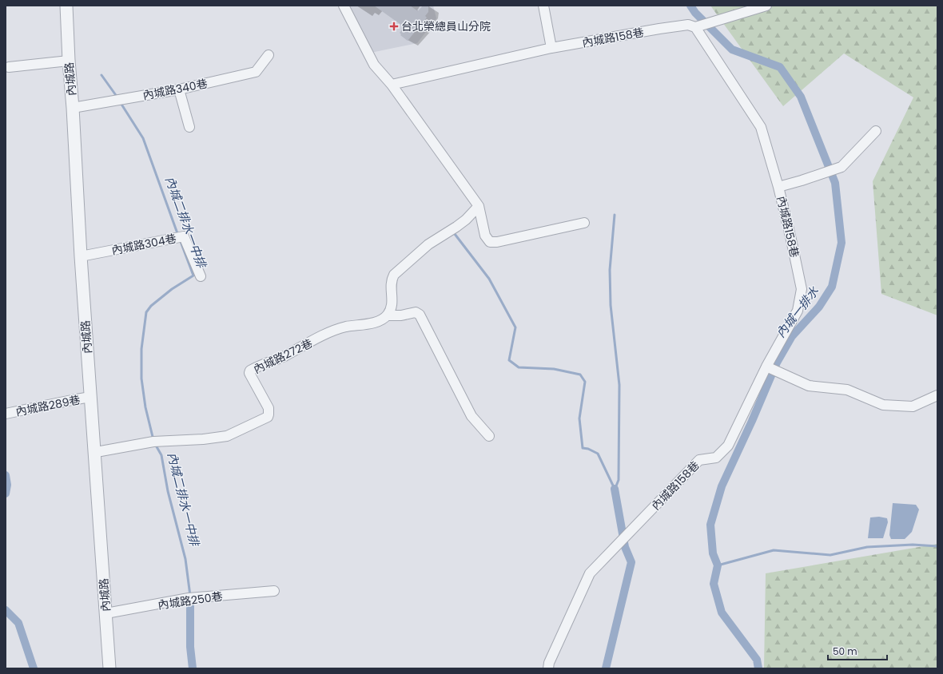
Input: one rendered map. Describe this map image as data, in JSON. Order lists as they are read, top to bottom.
{
  "streets": {
    "street": [
      "內城路158巷",
      "內城路",
      "內城路340巷",
      "內城路304巷",
      "內城路272巷",
      "內城路289巷",
      "內城路250巷"
    ]
  },
  "crossings": [
    ["內城路", "內城路340巷"],
    ["內城路", "內城路304巷"],
    ["內城路", "內城路272巷"],
    ["內城路", "內城路289巷"],
    ["內城路", "內城路250巷"]
  ],
  "water": ["內城二排水一中排", "內城一排水"],
  "places": {
    "health": ["台北榮總員山分院"]
  },
  "scale_bar": "50 m"
}
